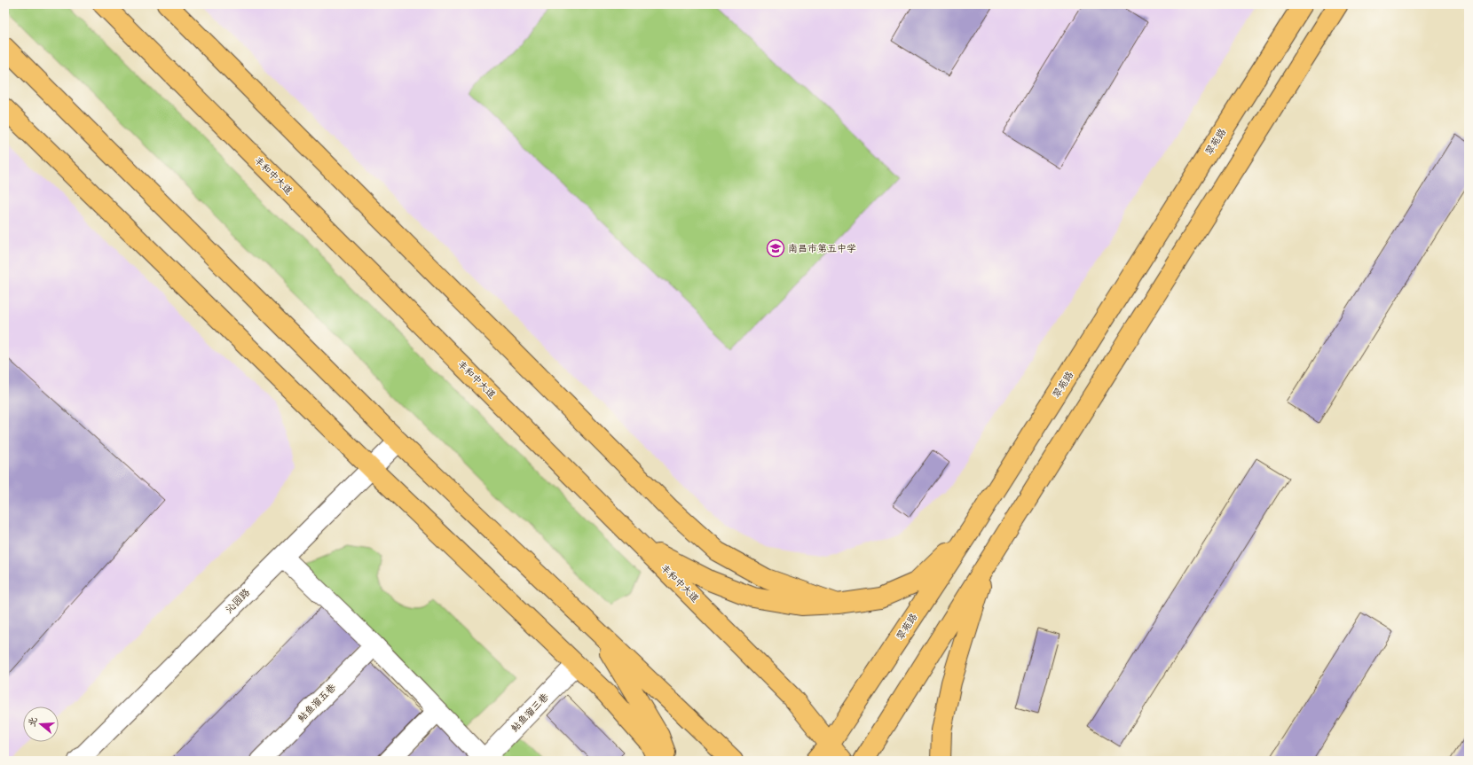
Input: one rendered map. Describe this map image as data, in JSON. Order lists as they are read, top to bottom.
{
  "streets": {
    "main road": ["翠苑路", "丰和中大道"],
    "street": ["沁园路", "鲇鱼溜五巷", "鲇鱼溜三巷"]
  },
  "crossings": [
    ["翠苑路", "丰和中大道"]
  ],
  "places": {
    "school or university": ["南昌市第五中学"]
  },
  "north": "left"
}
